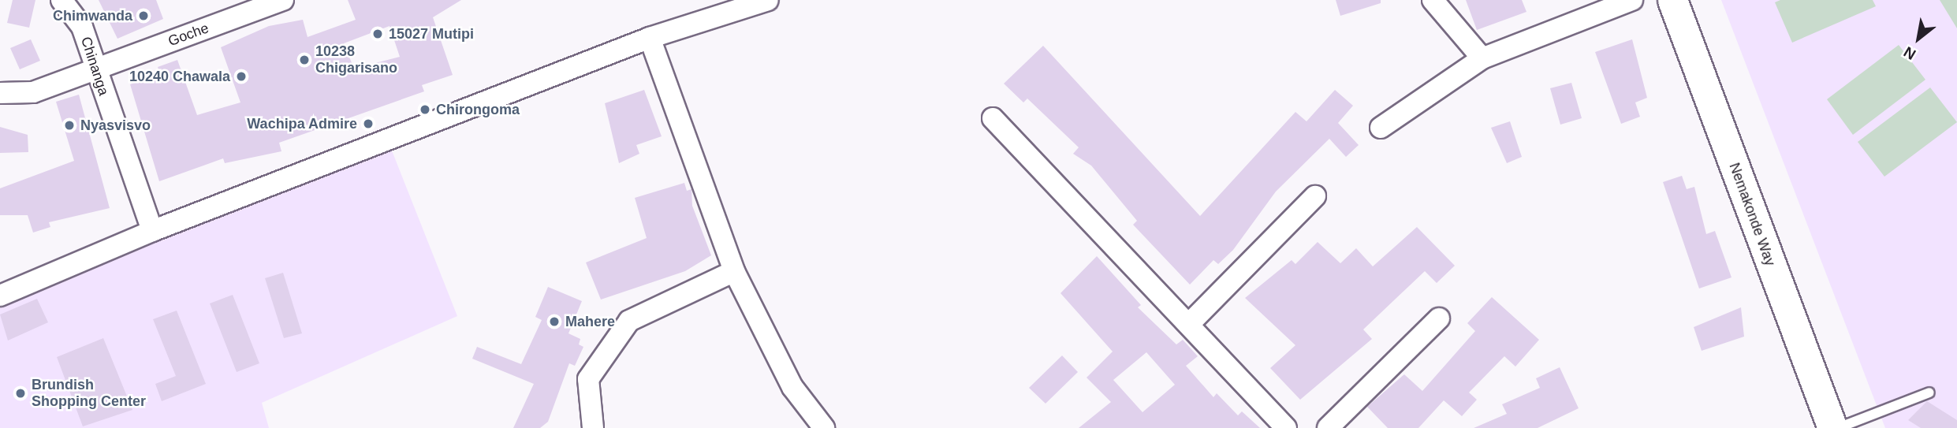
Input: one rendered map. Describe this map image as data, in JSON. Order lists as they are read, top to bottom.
{
  "streets": {
    "street": ["Goche", "Chinanga", "Nemakonde Way"]
  },
  "crossings": [
    ["Goche", "Chinanga"]
  ],
  "places": [
    "Chimwanda",
    "15027 Mutipi",
    "10238 Chigarisano",
    "10240 Chawala",
    "Chirongoma",
    "Wachipa Admire",
    "Nyasvisvo",
    "Mahere",
    "Brundish Shopping Center"
  ],
  "north": "bottom left"
}
